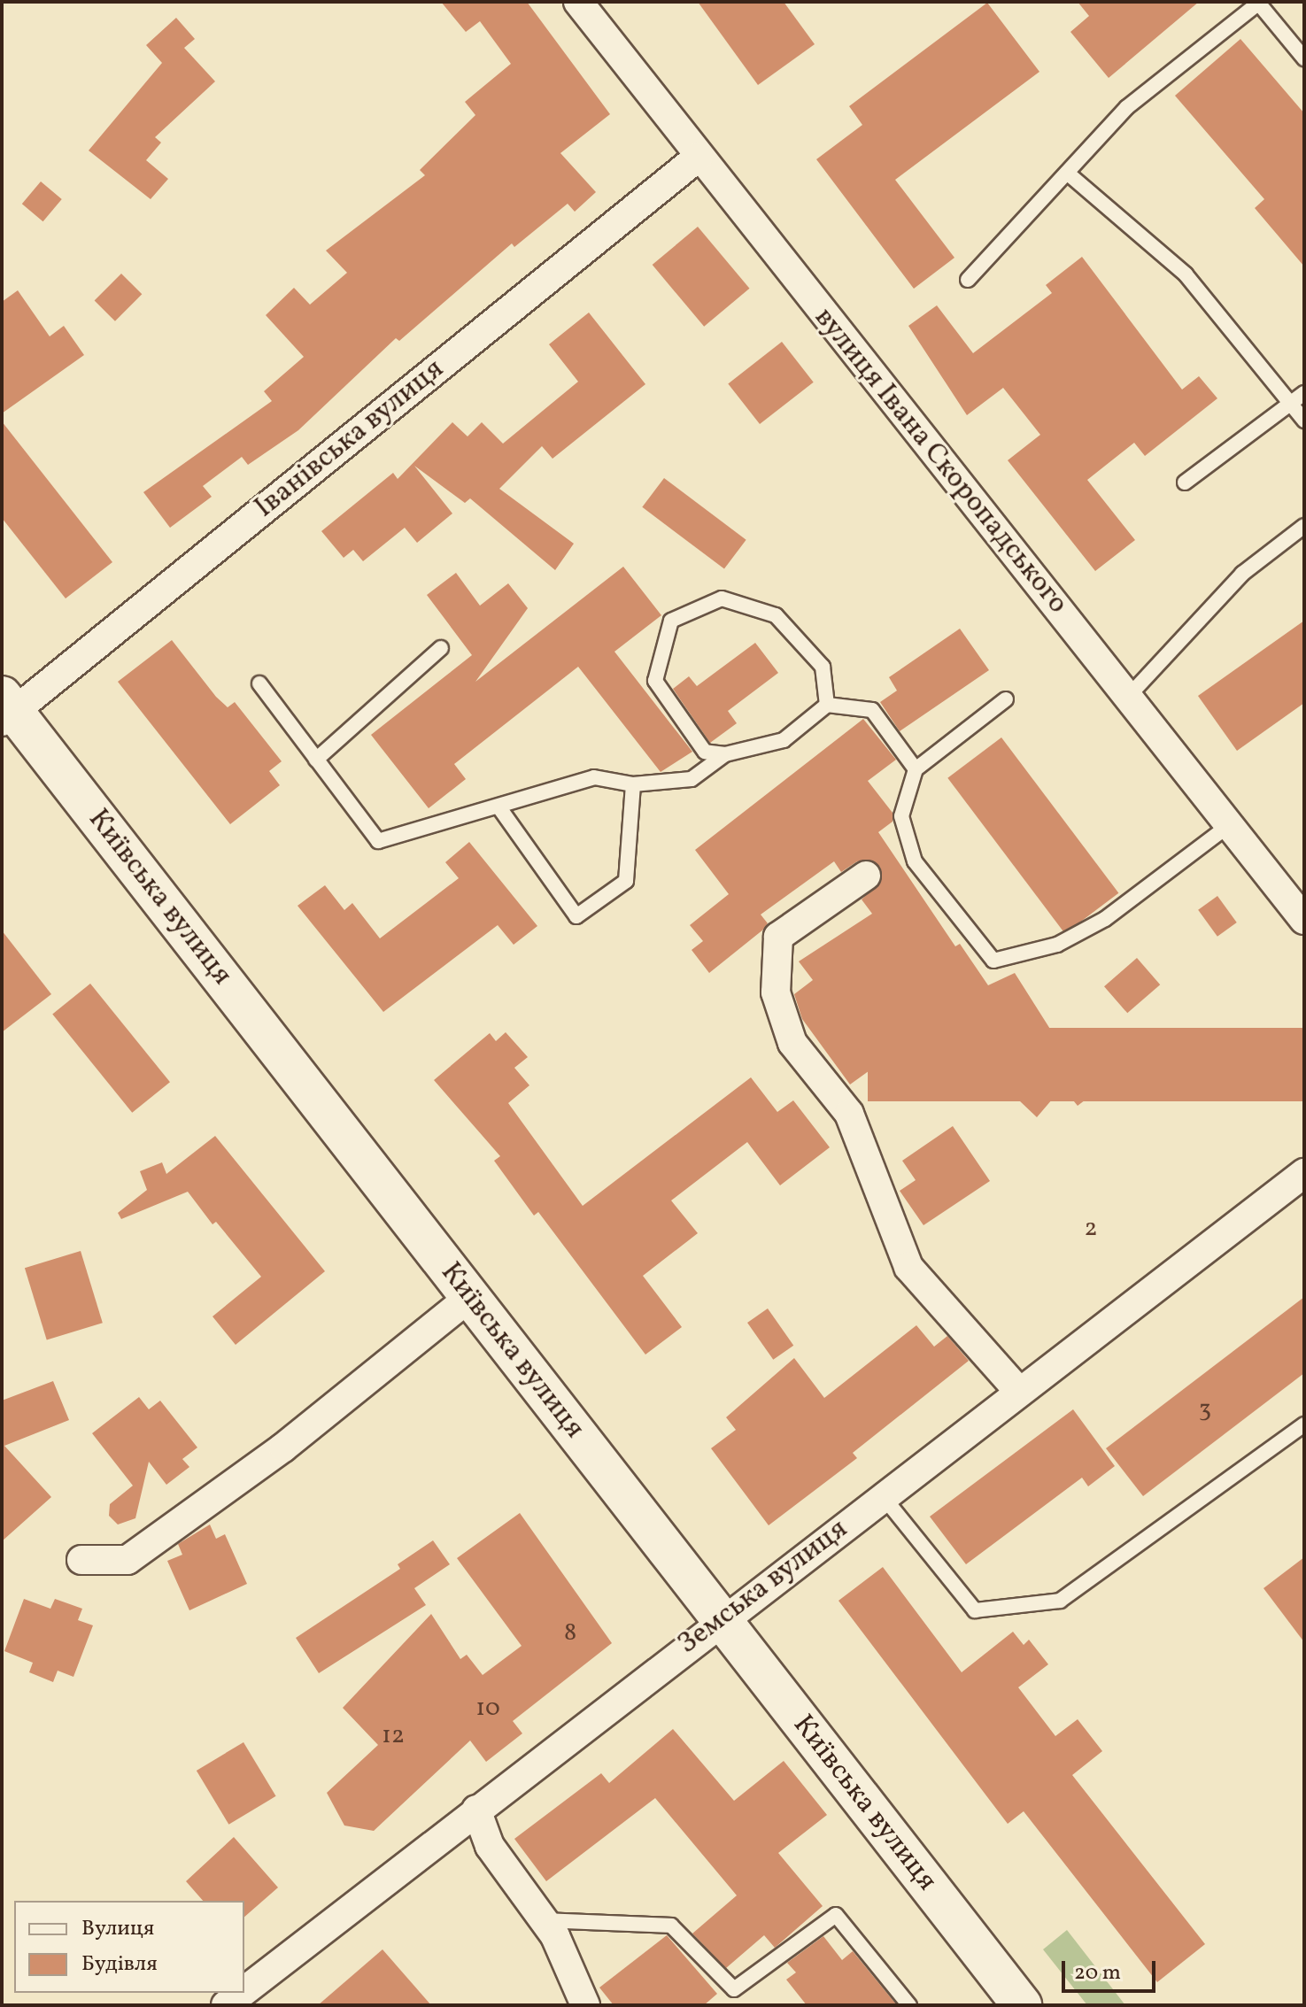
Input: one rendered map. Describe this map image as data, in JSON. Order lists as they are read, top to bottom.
{
  "streets": {
    "main road": ["Київська вулиця"],
    "street": ["Іванівська вулиця", "вулиця Івана Скоропадського", "Земська вулиця"]
  },
  "crossings": [
    ["Іванівська вулиця", "вулиця Івана Скоропадського"],
    ["Іванівська вулиця", "Київська вулиця"],
    ["Київська вулиця", "Земська вулиця"]
  ],
  "house_numbers": [
    "2",
    "3",
    "8",
    "10",
    "12"
  ],
  "legend": ["Вулиця", "Будівля"],
  "scale_bar": "20 m"
}
